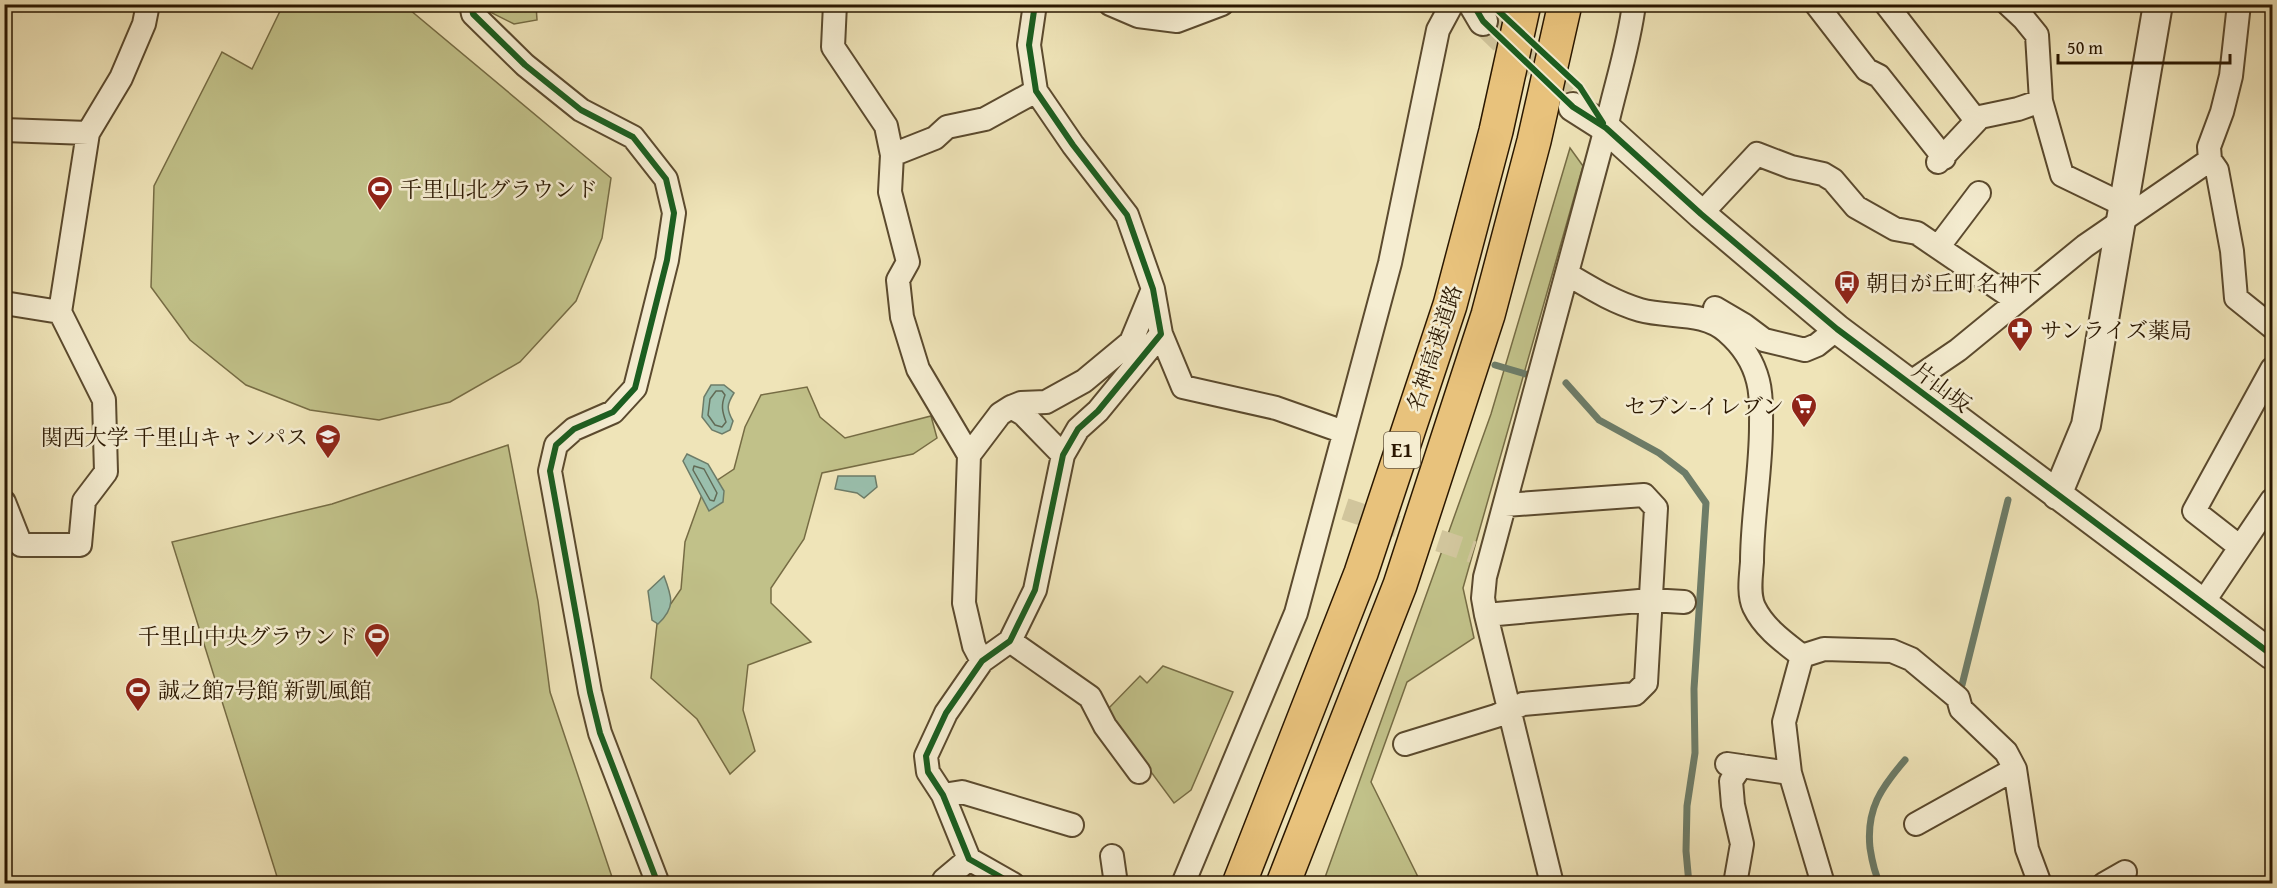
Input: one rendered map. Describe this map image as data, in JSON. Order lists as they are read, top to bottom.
{
  "streets": {
    "highway": ["名神高速道路", "E1"],
    "street": ["片山坂"]
  },
  "places": {
    "sports": ["千里山北グラウンド", "千里山中央グラウンド", "誠之館7号館 新凱風館"],
    "bus stop": ["朝日が丘町名神下"],
    "pharmacy": ["サンライズ薬局"],
    "supermarket": ["セブン-イレブン"],
    "school or university": ["関西大学 千里山キャンパス"]
  },
  "scale_bar": "50 m"
}
